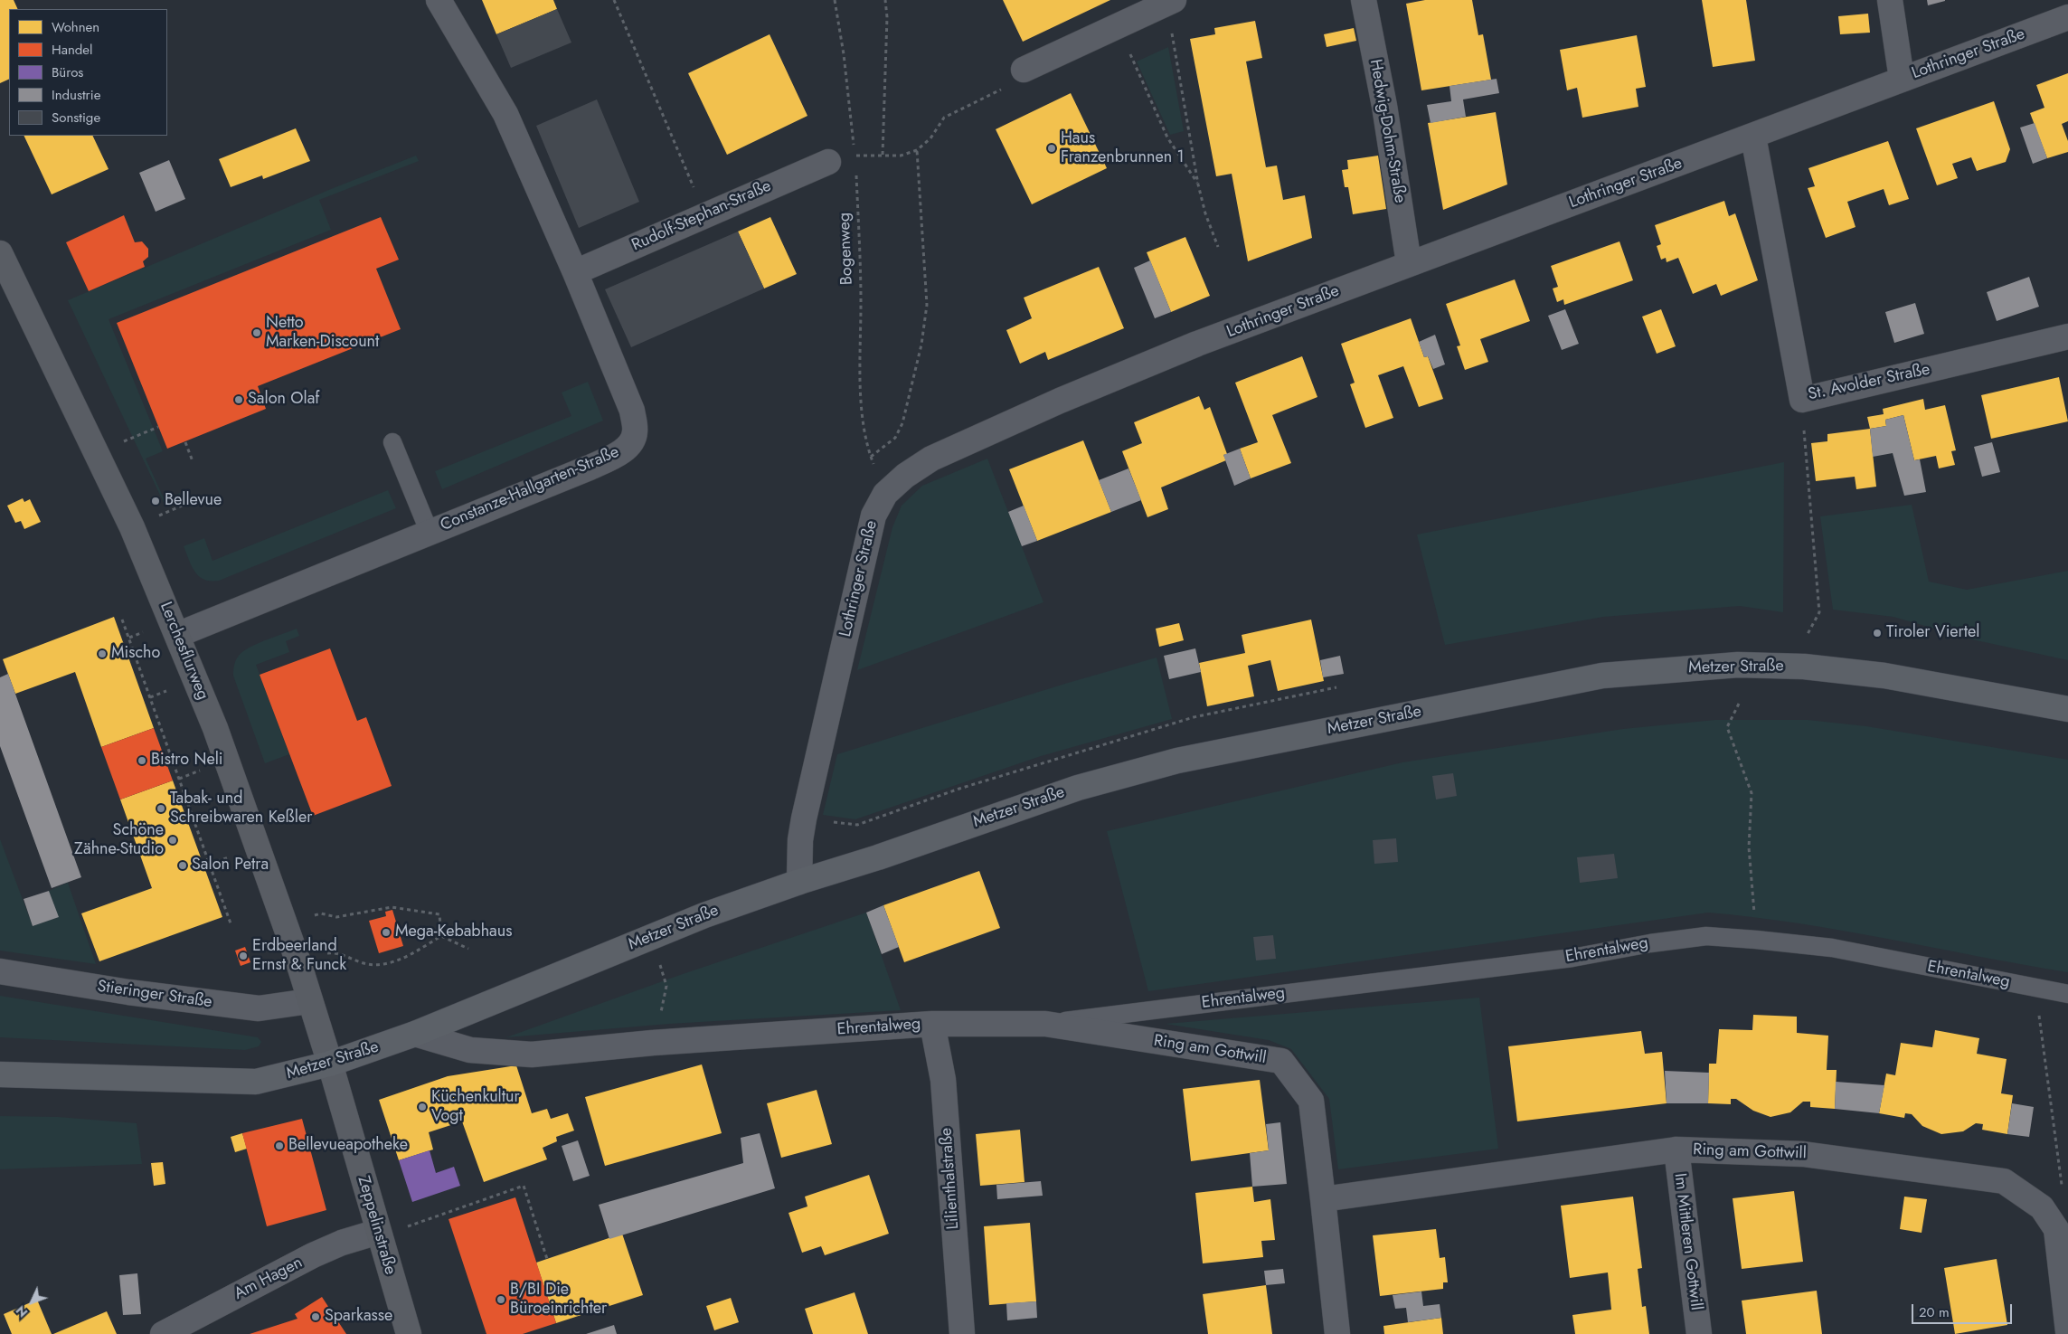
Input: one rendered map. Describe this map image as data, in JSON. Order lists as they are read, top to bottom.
{
  "streets": {
    "main road": ["Metzer Straße"],
    "street": [
      "Lothringer Straße",
      "Hedwig-Dohm-Straße",
      "Rudolf-Stephan-Straße",
      "St. Avolder Straße",
      "Constanze-Hallgarten-Straße",
      "Lerchesflurweg",
      "Ehrentalweg",
      "Stieringer Straße",
      "Ring am Gottwill",
      "Lilienthalstraße",
      "Zeppelinstraße",
      "Im Mittleren Gottwill",
      "Am Hagen"
    ],
    "path": ["Bogenweg"]
  },
  "crossings": [
    ["Lothringer Straße", "Hedwig-Dohm-Straße"],
    ["Lothringer Straße", "Bogenweg"],
    ["Lothringer Straße", "St. Avolder Straße"],
    ["Lothringer Straße", "Metzer Straße"],
    ["Rudolf-Stephan-Straße", "Constanze-Hallgarten-Straße"],
    ["Constanze-Hallgarten-Straße", "Lerchesflurweg"],
    ["Lerchesflurweg", "Metzer Straße"],
    ["Lerchesflurweg", "Stieringer Straße"],
    ["Lerchesflurweg", "Zeppelinstraße"],
    ["Metzer Straße", "Ehrentalweg"],
    ["Metzer Straße", "Zeppelinstraße"],
    ["Ehrentalweg", "Ring am Gottwill"],
    ["Ehrentalweg", "Lilienthalstraße"],
    ["Ring am Gottwill", "Im Mittleren Gottwill"],
    ["Zeppelinstraße", "Am Hagen"]
  ],
  "places": [
    "Haus Franzenbrunnen 1",
    "Netto Marken-Discount",
    "Salon Olaf",
    "Bellevue",
    "Tiroler Viertel",
    "Mischo",
    "Bistro Neli",
    "Tabak- und Schreibwaren Keßler",
    "Schöne Zähne-Studio",
    "Salon Petra",
    "Mega-Kebabhaus",
    "Erdbeerland Ernst & Funck",
    "Küchenkultur Vogt",
    "Bellevueapotheke",
    "B/BI Die Büroeinrichter",
    "Sparkasse"
  ],
  "legend": [
    "Wohnen",
    "Handel",
    "Büros",
    "Industrie",
    "Sonstige"
  ],
  "scale_bar": "20 m",
  "north": "bottom left"
}
